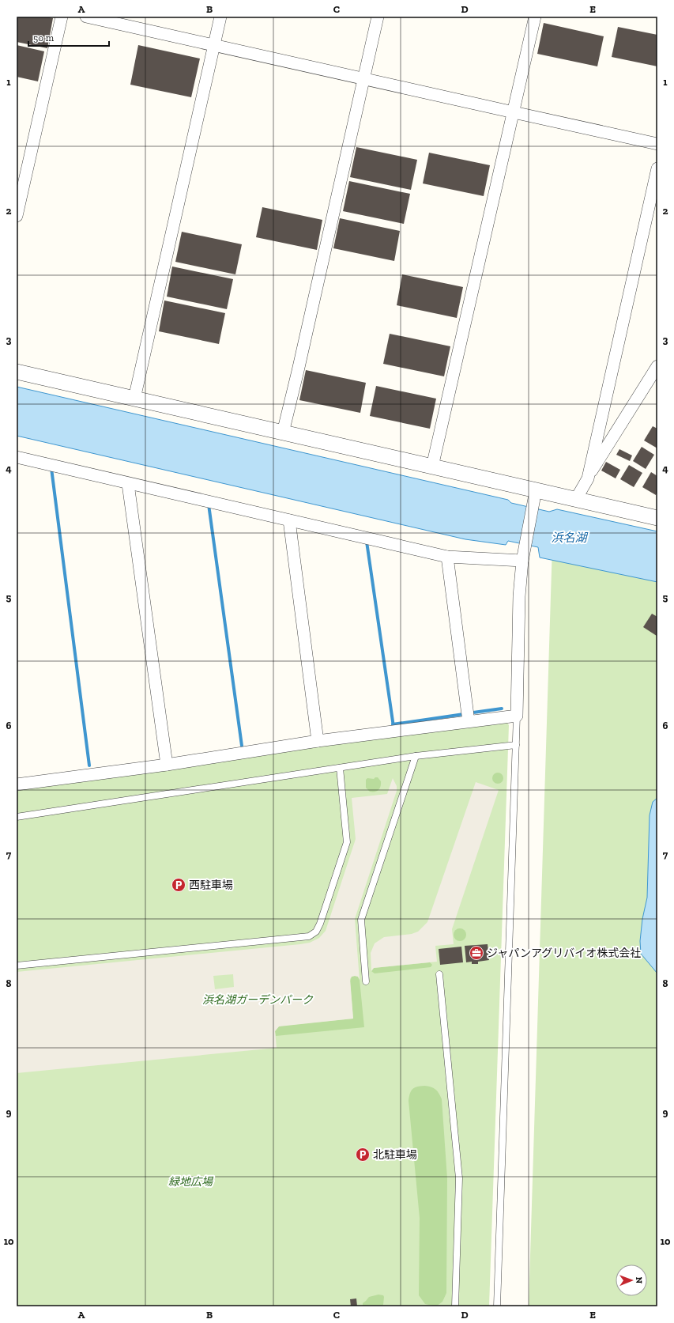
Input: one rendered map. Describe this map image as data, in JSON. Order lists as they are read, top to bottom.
{
  "water": ["浜名湖"],
  "parks": ["浜名湖ガーデンパーク", "緑地広場"],
  "places": {
    "parking": ["西駐車場", "北駐車場"],
    "office": ["ジャパンアグリバイオ株式会社"]
  },
  "scale_bar": "50 m",
  "north": "right",
  "grid": {
    "columns": [
      "A",
      "B",
      "C",
      "D",
      "E"
    ],
    "rows": [
      "1",
      "2",
      "3",
      "4",
      "5",
      "6",
      "7",
      "8",
      "9",
      "10"
    ]
  }
}
